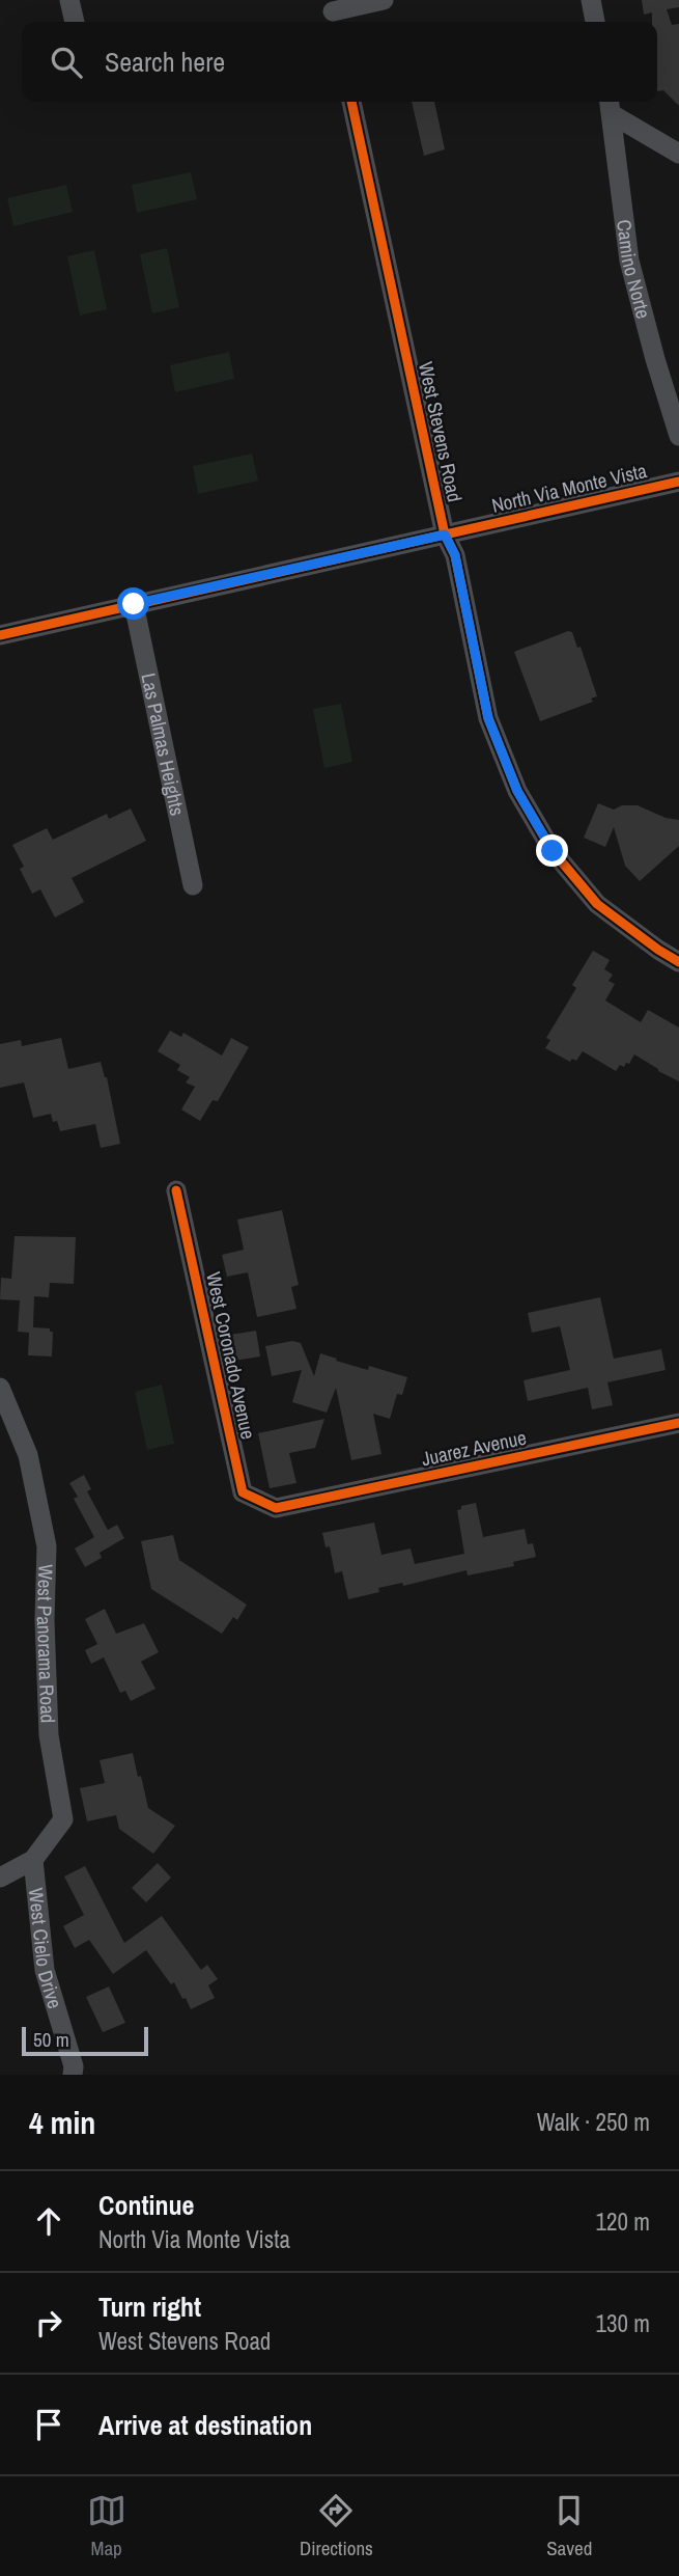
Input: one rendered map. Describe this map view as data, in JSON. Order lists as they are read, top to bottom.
{
  "streets": {
    "street": [
      "Camino Norte",
      "West Stevens Road",
      "North Via Monte Vista",
      "Las Palmas Heights",
      "West Coronado Avenue",
      "Juarez Avenue",
      "West Panorama Road",
      "West Cielo Drive"
    ]
  },
  "crossings": [
    ["West Stevens Road", "North Via Monte Vista"],
    ["North Via Monte Vista", "Las Palmas Heights"],
    ["West Coronado Avenue", "Juarez Avenue"],
    ["West Panorama Road", "West Cielo Drive"]
  ],
  "scale_bar": "50 m",
  "page": {
    "search": "Search here",
    "scale": "50 m",
    "heading": ["4 min", "Walk · 250 m"],
    "list": [
      ["Continue", "North Via Monte Vista", "120 m"],
      ["Turn right", "West Stevens Road", "130 m"],
      "Arrive at destination"
    ],
    "nav": ["Map", "Directions", "Saved"]
  }
}
